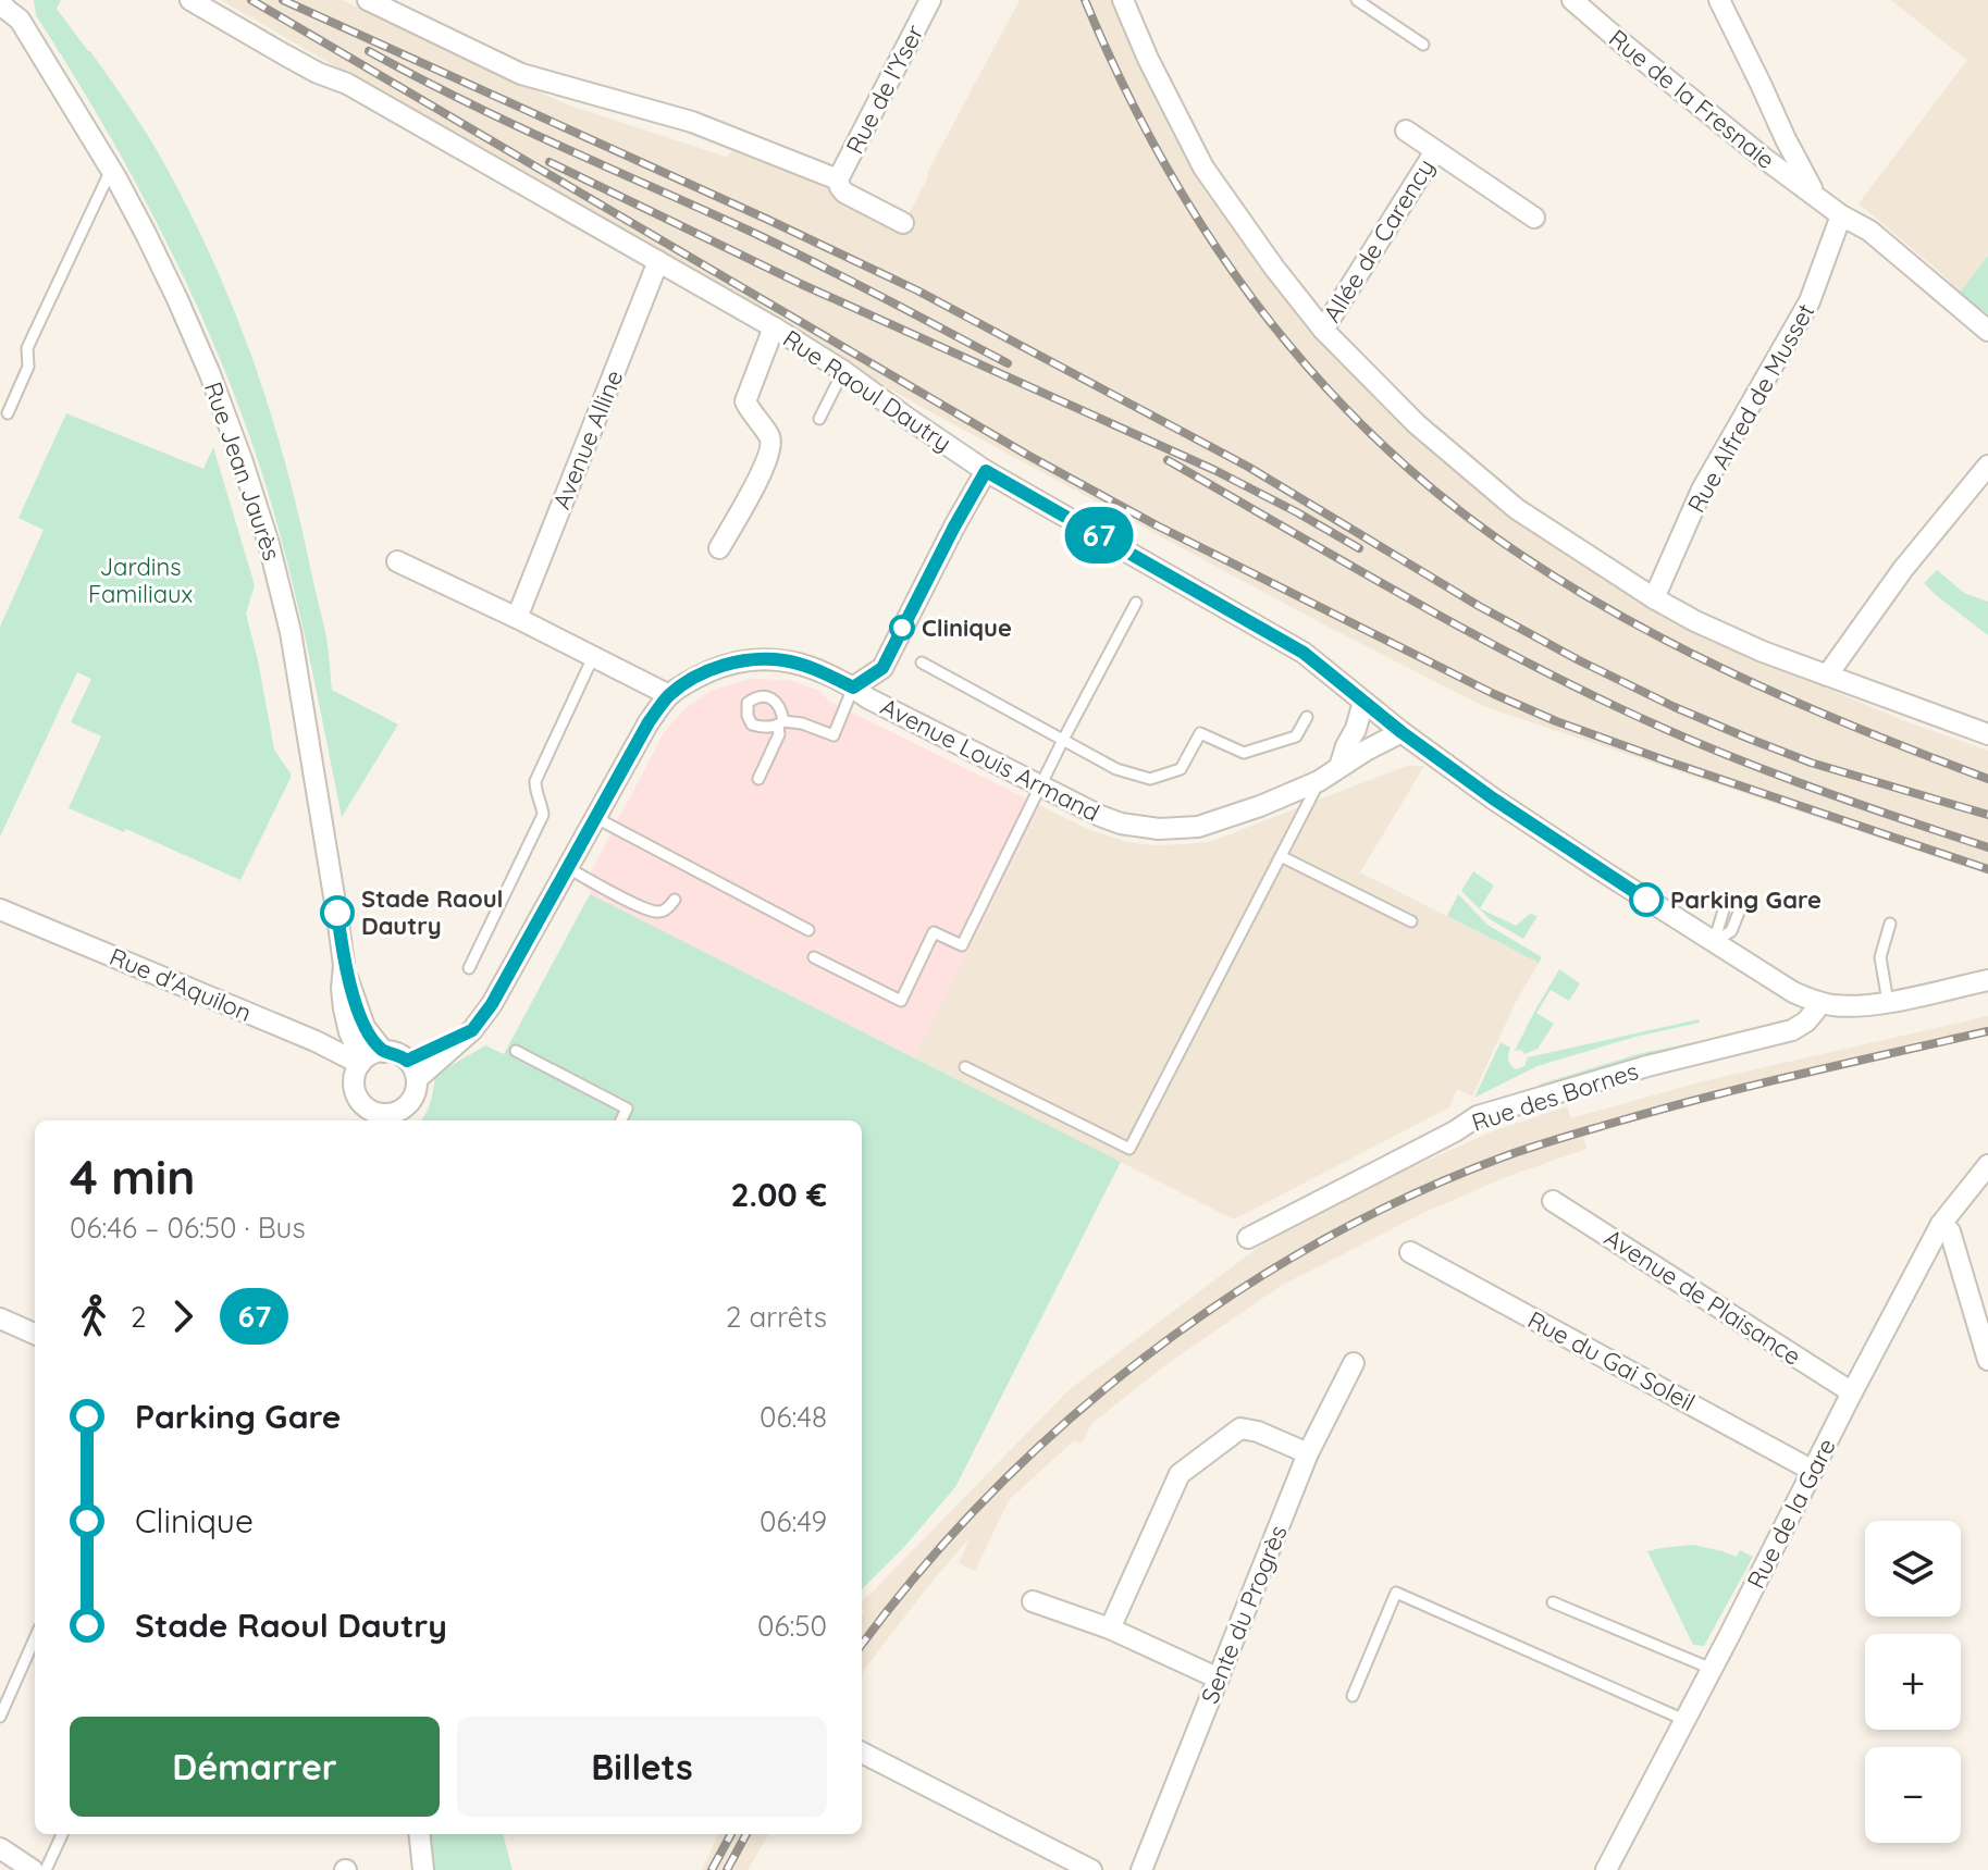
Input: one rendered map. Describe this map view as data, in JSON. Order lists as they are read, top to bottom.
{
  "streets": {
    "street": [
      "Rue de l'Yser",
      "Rue de la Fresnaie",
      "Allée de Carency",
      "Rue Raoul Dautry",
      "Rue Alfred de Musset",
      "Avenue Alline",
      "Rue Jean Jaurès",
      "Avenue Louis Armand",
      "Rue d'Aquilon",
      "Rue des Bornes",
      "Avenue de Plaisance",
      "Rue du Gai Soleil",
      "Rue de la Gare",
      "Sente du Progrès"
    ]
  },
  "crossings": [
    ["Rue de la Fresnaie", "Rue Alfred de Musset"],
    ["Rue Raoul Dautry", "Avenue Alline"],
    ["Rue Raoul Dautry", "Avenue Louis Armand"],
    ["Rue Raoul Dautry", "Rue des Bornes"],
    ["Rue Jean Jaurès", "Avenue Louis Armand"],
    ["Rue Jean Jaurès", "Rue d'Aquilon"],
    ["Avenue Louis Armand", "Rue d'Aquilon"],
    ["Avenue de Plaisance", "Rue de la Gare"],
    ["Rue du Gai Soleil", "Rue de la Gare"]
  ],
  "parks": ["Jardins Familiaux"],
  "places": ["Clinique", "Parking Gare", "Stade Raoul Dautry"],
  "lines": ["bus line 67"],
  "page": {
    "on_map": "67",
    "heading": ["4 min", "06:46 – 06:50 · Bus", "2.00 €"],
    "legs": ["2", "67", "2 arrêts"],
    "list": [
      {
        "name": "Parking Gare",
        "value": "06:48"
      },
      {
        "name": "Clinique",
        "value": "06:49"
      },
      {
        "name": "Stade Raoul Dautry",
        "value": "06:50"
      }
    ],
    "map_buttons": ["+", "−"],
    "buttons": ["Démarrer", "Billets"]
  }
}
